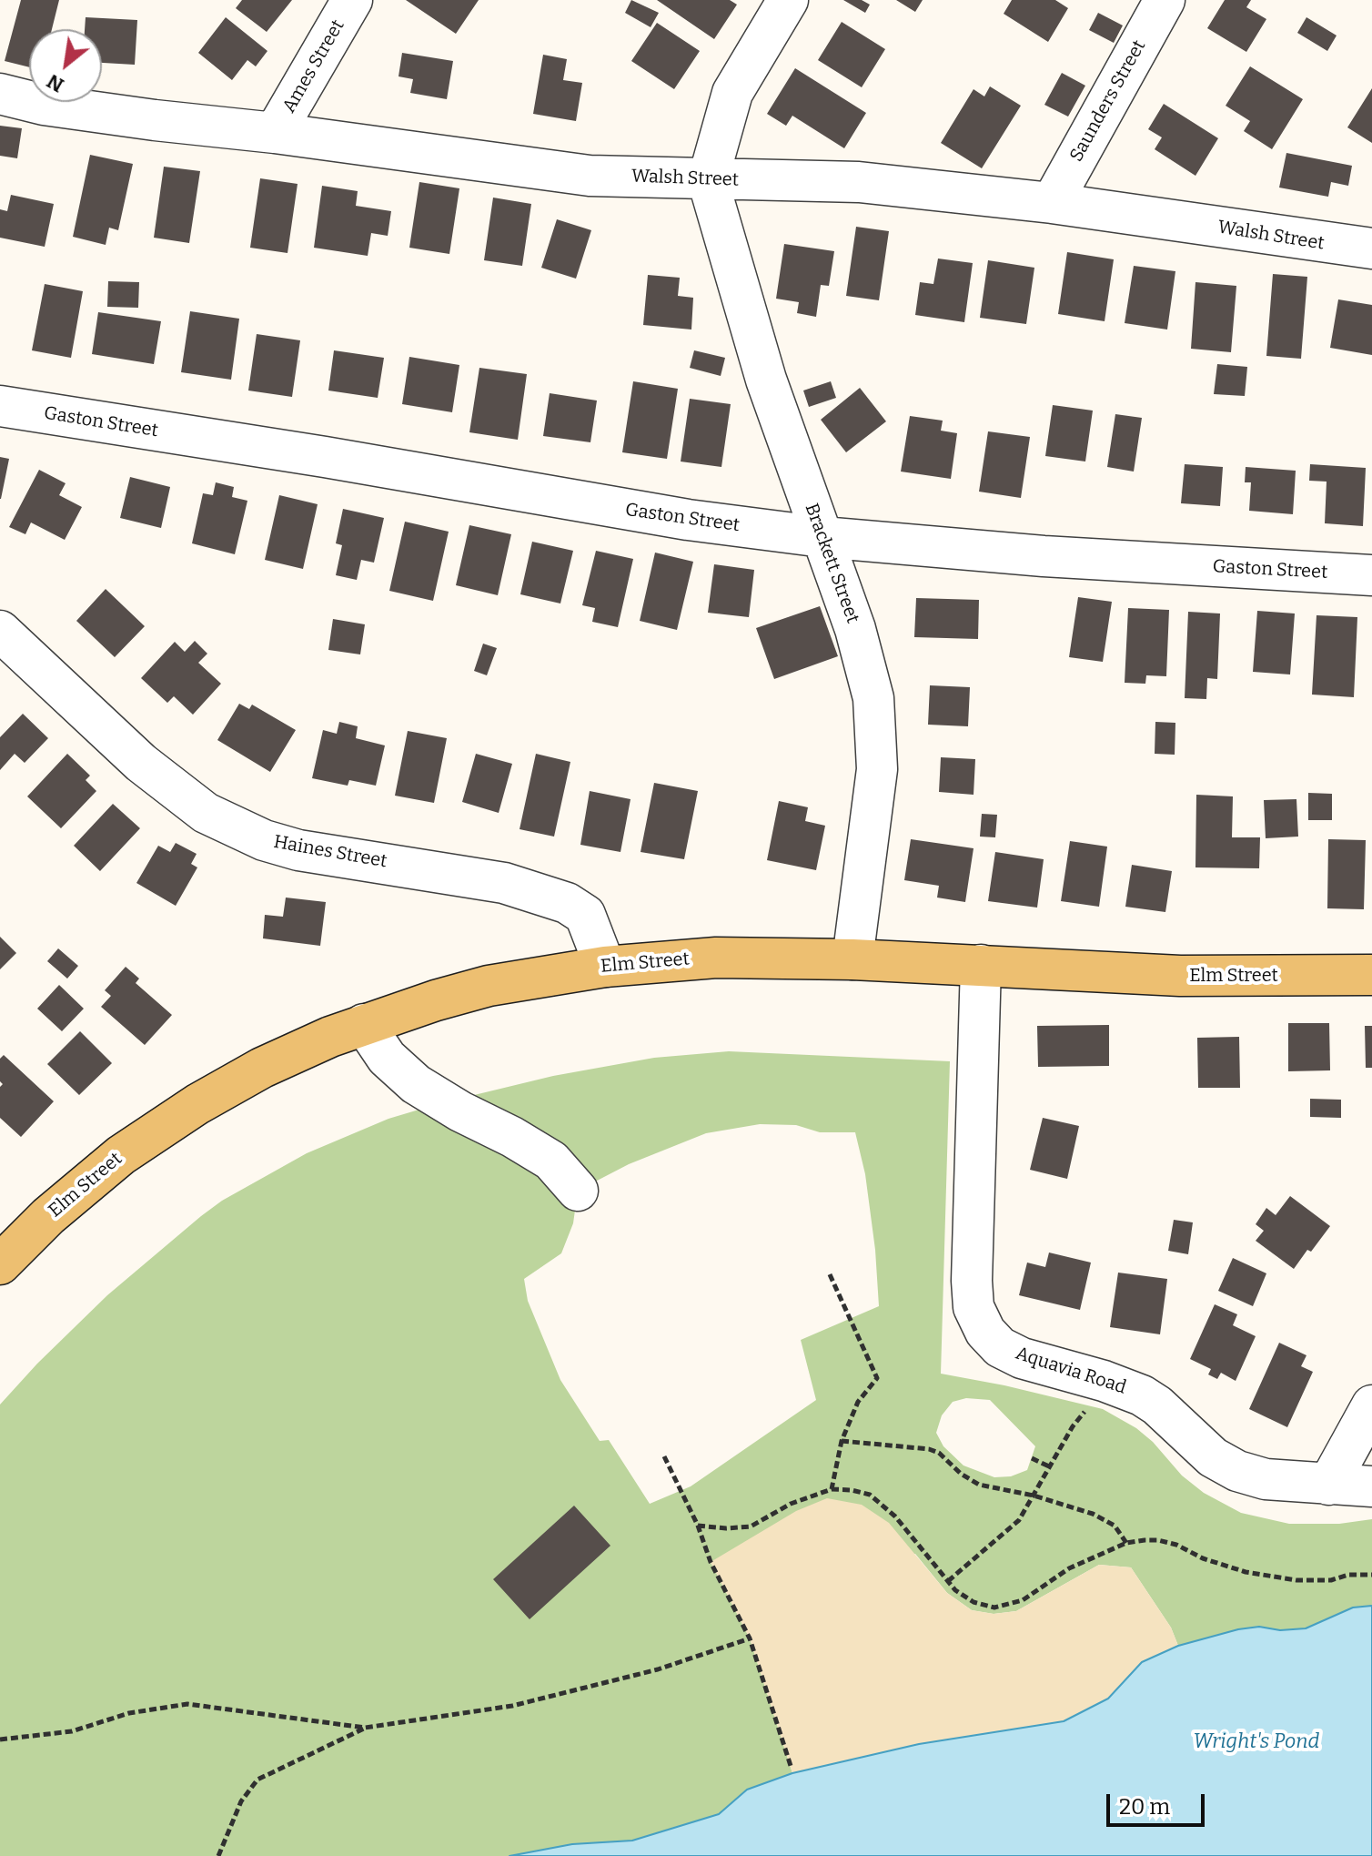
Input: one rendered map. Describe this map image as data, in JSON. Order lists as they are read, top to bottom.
{
  "streets": {
    "main road": ["Elm Street"],
    "street": [
      "Ames Street",
      "Saunders Street",
      "Walsh Street",
      "Gaston Street",
      "Brackett Street",
      "Haines Street",
      "Aquavia Road"
    ]
  },
  "crossings": [
    ["Ames Street", "Walsh Street"],
    ["Saunders Street", "Walsh Street"],
    ["Walsh Street", "Brackett Street"],
    ["Gaston Street", "Brackett Street"],
    ["Brackett Street", "Elm Street"],
    ["Haines Street", "Elm Street"],
    ["Elm Street", "Aquavia Road"]
  ],
  "water": ["Wright's Pond"],
  "scale_bar": "20 m",
  "north": "bottom left"
}
